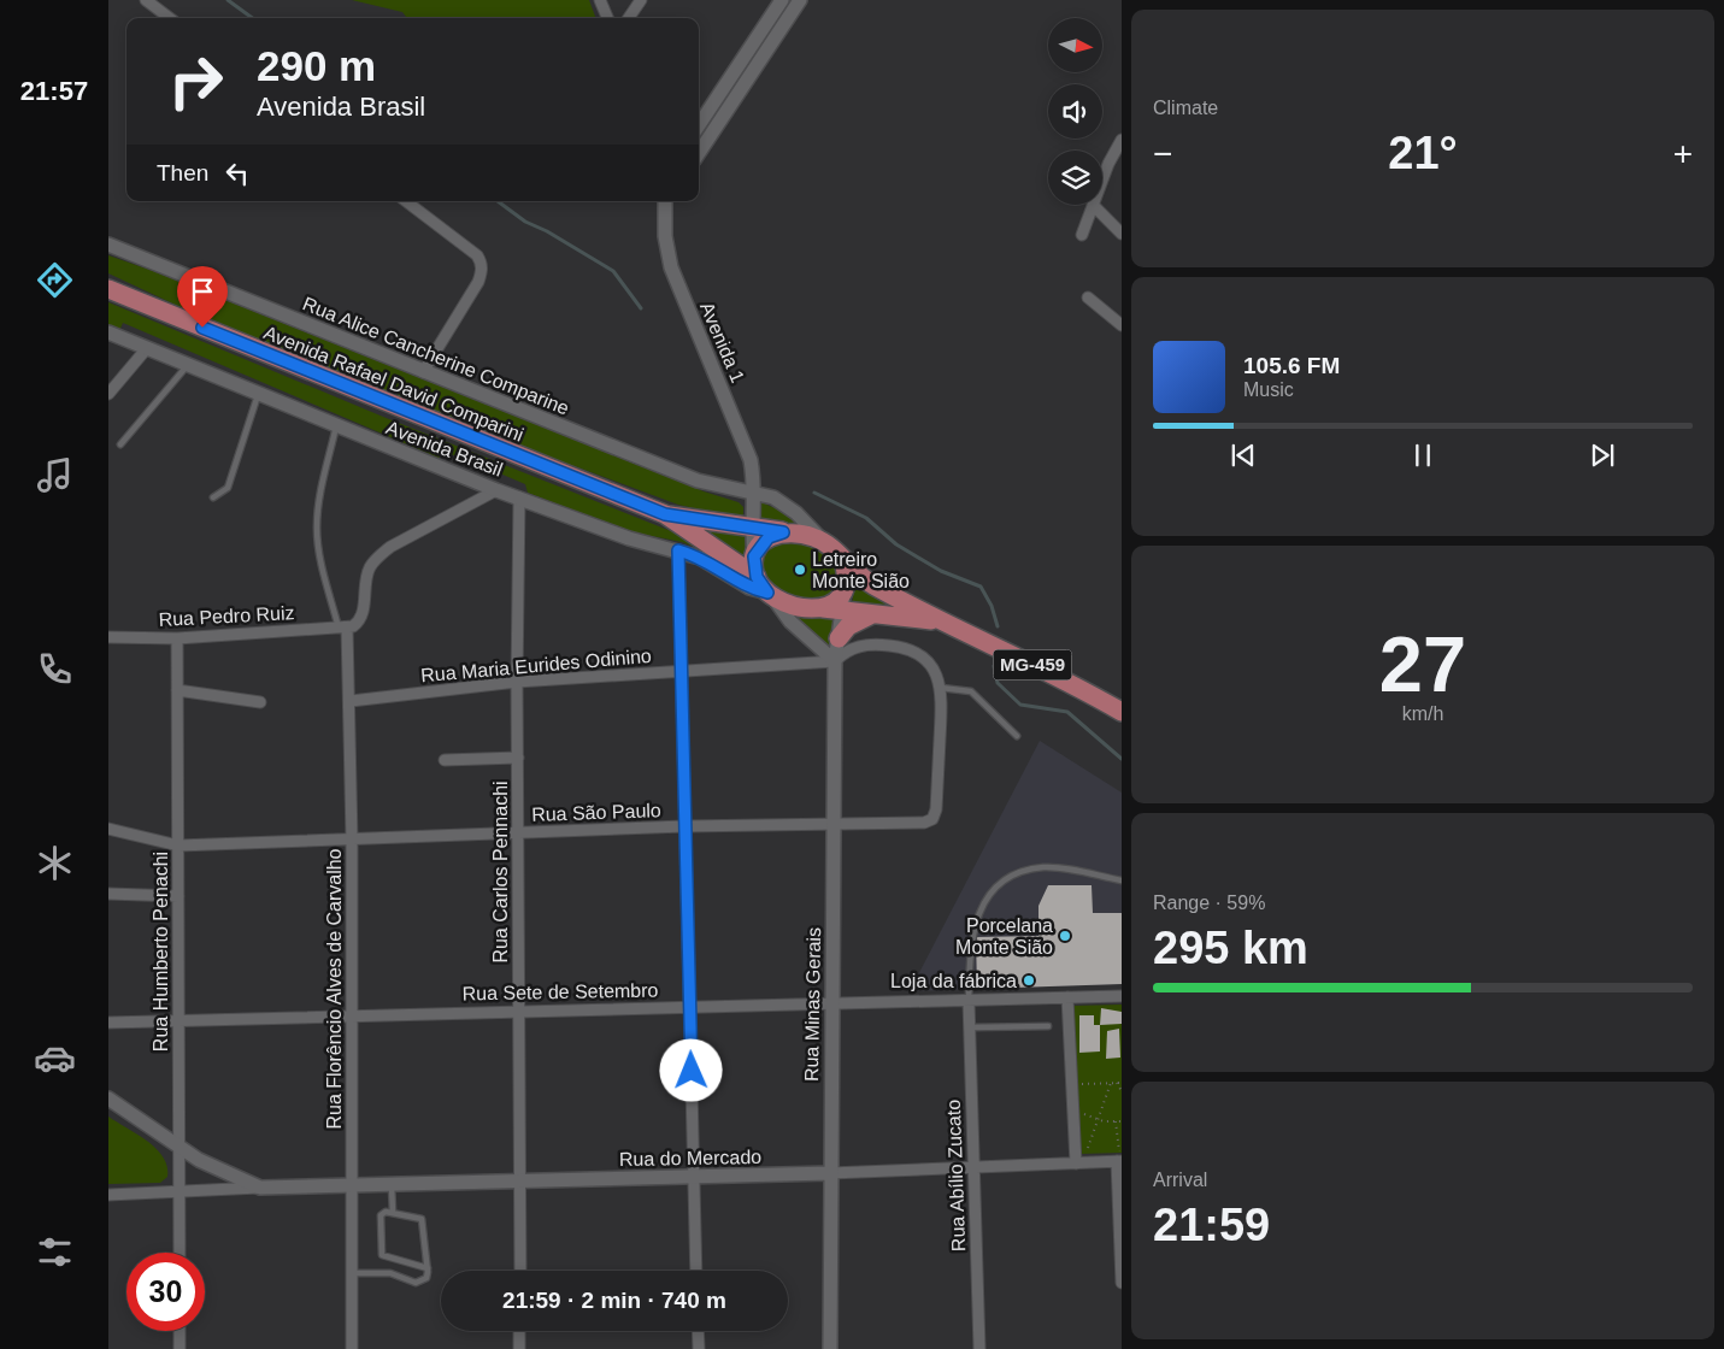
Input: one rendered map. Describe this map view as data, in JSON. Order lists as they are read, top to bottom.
{
  "streets": {
    "main road": ["Avenida Rafael David Comparini", "MG-459"],
    "street": [
      "Avenida 1",
      "Rua Alice Cancherine Comparine",
      "Avenida Brasil",
      "Rua Pedro Ruiz",
      "Rua Maria Eurides Odinino",
      "Rua São Paulo",
      "Rua Carlos Pennachi",
      "Rua Humberto Penachi",
      "Rua Florêncio Alves de Carvalho",
      "Rua Sete de Setembro",
      "Rua Minas Gerais",
      "Rua do Mercado",
      "Rua Abílio Zucato"
    ]
  },
  "crossings": [
    ["Avenida 1", "Rua Alice Cancherine Comparine"],
    ["Avenida 1", "Avenida Rafael David Comparini"],
    ["Avenida 1", "Avenida Brasil"],
    ["Avenida 1", "Rua Minas Gerais"],
    ["Rua Alice Cancherine Comparine", "Avenida Rafael David Comparini"],
    ["Rua Alice Cancherine Comparine", "Avenida Brasil"],
    ["Rua Alice Cancherine Comparine", "Rua Minas Gerais"],
    ["Avenida Rafael David Comparini", "Avenida Brasil"],
    ["Avenida Rafael David Comparini", "Rua Minas Gerais"],
    ["Avenida Brasil", "Rua Carlos Pennachi"],
    ["Avenida Brasil", "Rua Minas Gerais"],
    ["Rua Pedro Ruiz", "Rua Humberto Penachi"],
    ["Rua Pedro Ruiz", "Rua Florêncio Alves de Carvalho"],
    ["Rua Maria Eurides Odinino", "Rua Carlos Pennachi"],
    ["Rua Maria Eurides Odinino", "Rua Florêncio Alves de Carvalho"],
    ["Rua Maria Eurides Odinino", "Rua Minas Gerais"],
    ["Rua São Paulo", "Rua Carlos Pennachi"],
    ["Rua São Paulo", "Rua Humberto Penachi"],
    ["Rua São Paulo", "Rua Florêncio Alves de Carvalho"],
    ["Rua São Paulo", "Rua Minas Gerais"],
    ["Rua Carlos Pennachi", "Rua Sete de Setembro"],
    ["Rua Carlos Pennachi", "Rua do Mercado"],
    ["Rua Humberto Penachi", "Rua Sete de Setembro"],
    ["Rua Florêncio Alves de Carvalho", "Rua Sete de Setembro"],
    ["Rua Florêncio Alves de Carvalho", "Rua do Mercado"],
    ["Rua Sete de Setembro", "Rua Minas Gerais"],
    ["Rua Sete de Setembro", "Rua Abílio Zucato"],
    ["Rua Minas Gerais", "Rua do Mercado"],
    ["Rua do Mercado", "Rua Abílio Zucato"]
  ],
  "places": ["Letreiro Monte Sião", "Porcelana Monte Sião", "Loja da fábrica"],
  "north": "right",
  "page": {
    "tabs": "21:57",
    "tile": [
      "Climate",
      ["27", "km/h"],
      ["Range · 59%", "295 km"],
      ["Arrival", "21:59"]
    ],
    "turn": ["290 m", "Avenida Brasil"],
    "heat": ["−", "21°", "+"],
    "then": "Then",
    "song": ["105.6 FM", "Music"],
    "limit": "30",
    "trip": "21:59 · 2 min · 740 m"
  }
}
